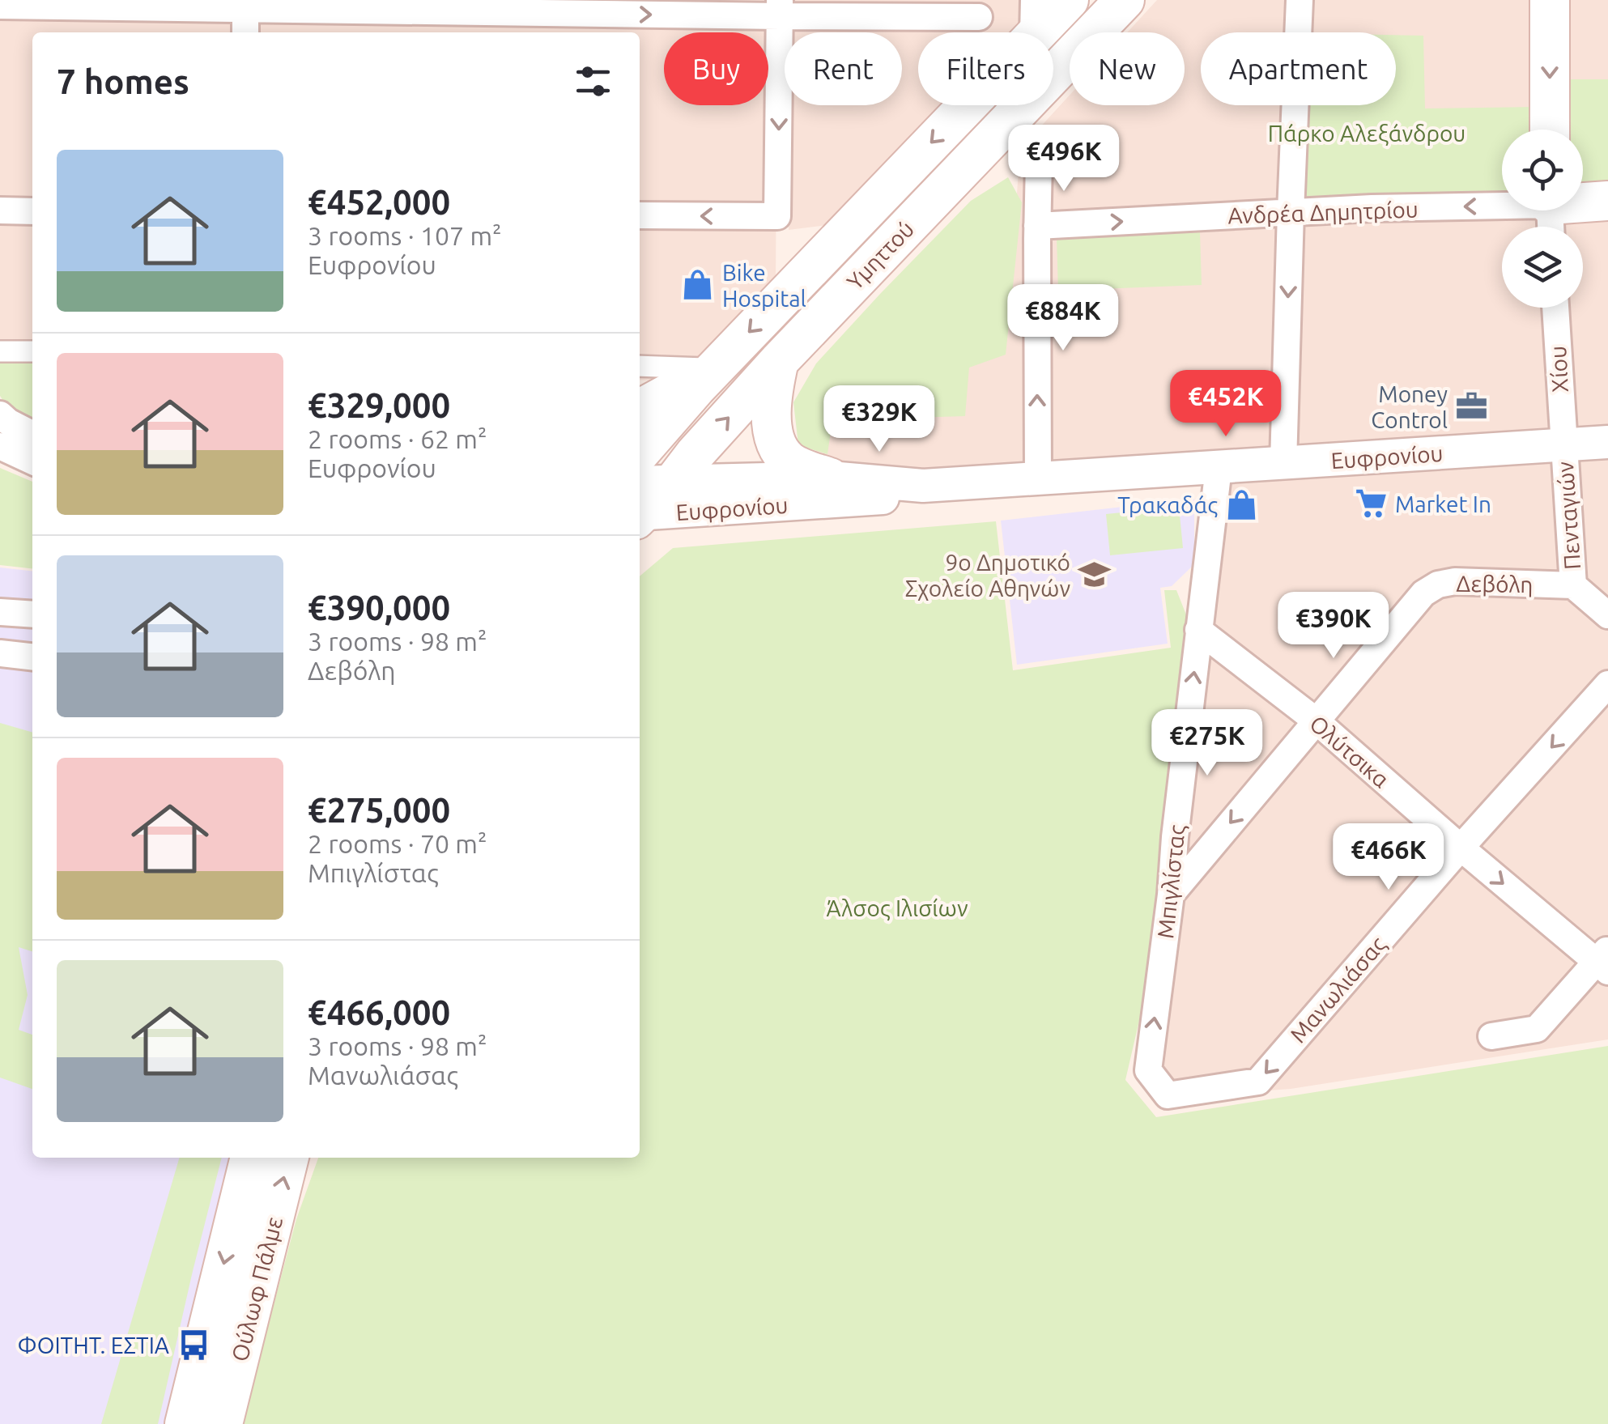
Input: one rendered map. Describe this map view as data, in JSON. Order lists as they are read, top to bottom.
{
  "streets": {
    "main road": ["Ανδρέα Δημητρίου", "Υμηττού", "Ούλωφ Πάλμε"],
    "street": [
      "Χίου",
      "Ευφρονίου",
      "Πενταγιών",
      "Δεβόλη",
      "Ολύτσικα",
      "Μπιγλίστας",
      "Μανωλιάσας"
    ]
  },
  "crossings": [
    ["Υμηττού", "Ευφρονίου"],
    ["Χίου", "Ευφρονίου"],
    ["Χίου", "Πενταγιών"],
    ["Ευφρονίου", "Πενταγιών"],
    ["Ευφρονίου", "Μπιγλίστας"],
    ["Πενταγιών", "Δεβόλη"],
    ["Δεβόλη", "Ολύτσικα"],
    ["Δεβόλη", "Μπιγλίστας"],
    ["Ολύτσικα", "Μπιγλίστας"],
    ["Ολύτσικα", "Μανωλιάσας"],
    ["Μπιγλίστας", "Μανωλιάσας"]
  ],
  "one_way": ["Δεβόλη", "Μπιγλίστας", "Μανωλιάσας"],
  "parks": ["Πάρκο Αλεξάνδρου", "Άλσος Ιλισίων"],
  "places": {
    "shop": ["Bike Hospital", "Τρακαδάς"],
    "office": ["Money Control"],
    "supermarket": ["Market In"],
    "school or university": ["9ο Δημοτικό Σχολείο Αθηνών"],
    "bus stop": ["ΦΟΙΤΗΤ. ΕΣΤΙΑ"]
  },
  "page": {
    "chip": [
      "Buy",
      "Rent",
      "Filters",
      "New",
      "Apartment"
    ],
    "heading": "7 homes",
    "price": [
      "€496K",
      "€884K",
      "€452K",
      "€329K",
      "€390K",
      "€275K",
      "€466K"
    ],
    "list": [
      {
        "name": "€452,000",
        "note": "3 rooms · 107 m² · Ευφρονίου"
      },
      {
        "name": "€329,000",
        "note": "2 rooms · 62 m² · Ευφρονίου"
      },
      {
        "name": "€390,000",
        "note": "3 rooms · 98 m² · Δεβόλη"
      },
      {
        "name": "€275,000",
        "note": "2 rooms · 70 m² · Μπιγλίστας"
      },
      {
        "name": "€466,000",
        "note": "3 rooms · 98 m² · Μανωλιάσας"
      }
    ]
  }
}
